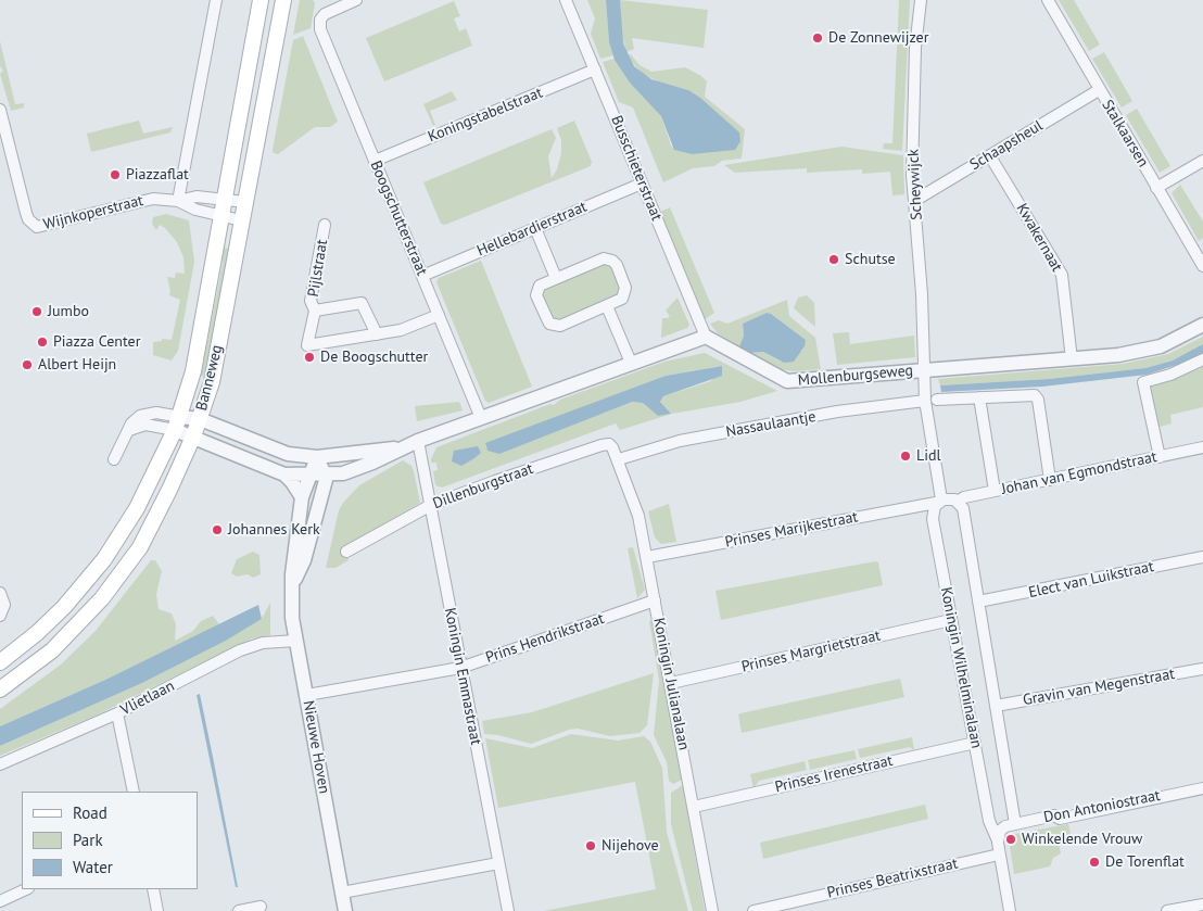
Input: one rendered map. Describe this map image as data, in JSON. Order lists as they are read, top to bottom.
{
  "streets": {
    "main road": ["Banneweg"],
    "street": [
      "Koningstabelstraat",
      "Stalkaarsen",
      "Schaapsheul",
      "Busschieterstraat",
      "Scheywijck",
      "Wijnkoperstraat",
      "Boogschutterstraat",
      "Hellebardierstraat",
      "Kwakernaat",
      "Pijlstraat",
      "Mollenburgseweg",
      "Nassaulaantje",
      "Johan van Egmondstraat",
      "Dillenburgstraat",
      "Prinses Marijkestraat",
      "Elect van Luikstraat",
      "Prins Hendrikstraat",
      "Prinses Margrietstraat",
      "Koningin Wilhelminalaan",
      "Koningin Emmastraat",
      "Koningin Julianalaan",
      "Gravin van Megenstraat",
      "Vlietlaan",
      "Nieuwe Hoven",
      "Prinses Irenestraat",
      "Don Antoniostraat",
      "Prinses Beatrixstraat"
    ]
  },
  "crossings": [
    ["Koningstabelstraat", "Busschieterstraat"],
    ["Koningstabelstraat", "Boogschutterstraat"],
    ["Stalkaarsen", "Schaapsheul"],
    ["Schaapsheul", "Scheywijck"],
    ["Schaapsheul", "Kwakernaat"],
    ["Busschieterstraat", "Hellebardierstraat"],
    ["Busschieterstraat", "Mollenburgseweg"],
    ["Scheywijck", "Mollenburgseweg"],
    ["Scheywijck", "Koningin Wilhelminalaan"],
    ["Wijnkoperstraat", "Banneweg"],
    ["Boogschutterstraat", "Hellebardierstraat"],
    ["Boogschutterstraat", "Pijlstraat"],
    ["Kwakernaat", "Mollenburgseweg"],
    ["Mollenburgseweg", "Koningin Wilhelminalaan"],
    ["Nassaulaantje", "Dillenburgstraat"],
    ["Nassaulaantje", "Koningin Wilhelminalaan"],
    ["Nassaulaantje", "Koningin Julianalaan"],
    ["Johan van Egmondstraat", "Koningin Wilhelminalaan"],
    ["Dillenburgstraat", "Koningin Emmastraat"],
    ["Dillenburgstraat", "Koningin Julianalaan"],
    ["Prinses Marijkestraat", "Koningin Wilhelminalaan"],
    ["Prinses Marijkestraat", "Koningin Julianalaan"],
    ["Elect van Luikstraat", "Koningin Wilhelminalaan"],
    ["Prins Hendrikstraat", "Koningin Emmastraat"],
    ["Prins Hendrikstraat", "Koningin Julianalaan"],
    ["Prins Hendrikstraat", "Nieuwe Hoven"],
    ["Prinses Margrietstraat", "Koningin Wilhelminalaan"],
    ["Prinses Margrietstraat", "Koningin Julianalaan"],
    ["Koningin Wilhelminalaan", "Gravin van Megenstraat"],
    ["Koningin Wilhelminalaan", "Prinses Irenestraat"],
    ["Koningin Wilhelminalaan", "Don Antoniostraat"],
    ["Koningin Wilhelminalaan", "Prinses Beatrixstraat"],
    ["Koningin Julianalaan", "Prinses Irenestraat"],
    ["Vlietlaan", "Nieuwe Hoven"]
  ],
  "places": [
    "De Zonnewijzer",
    "Piazzaflat",
    "Schutse",
    "Jumbo",
    "Piazza Center",
    "De Boogschutter",
    "Albert Heijn",
    "Lidl",
    "Johannes Kerk",
    "Winkelende Vrouw",
    "Nijehove",
    "De Torenflat"
  ],
  "legend": ["Road", "Park", "Water"]
}
